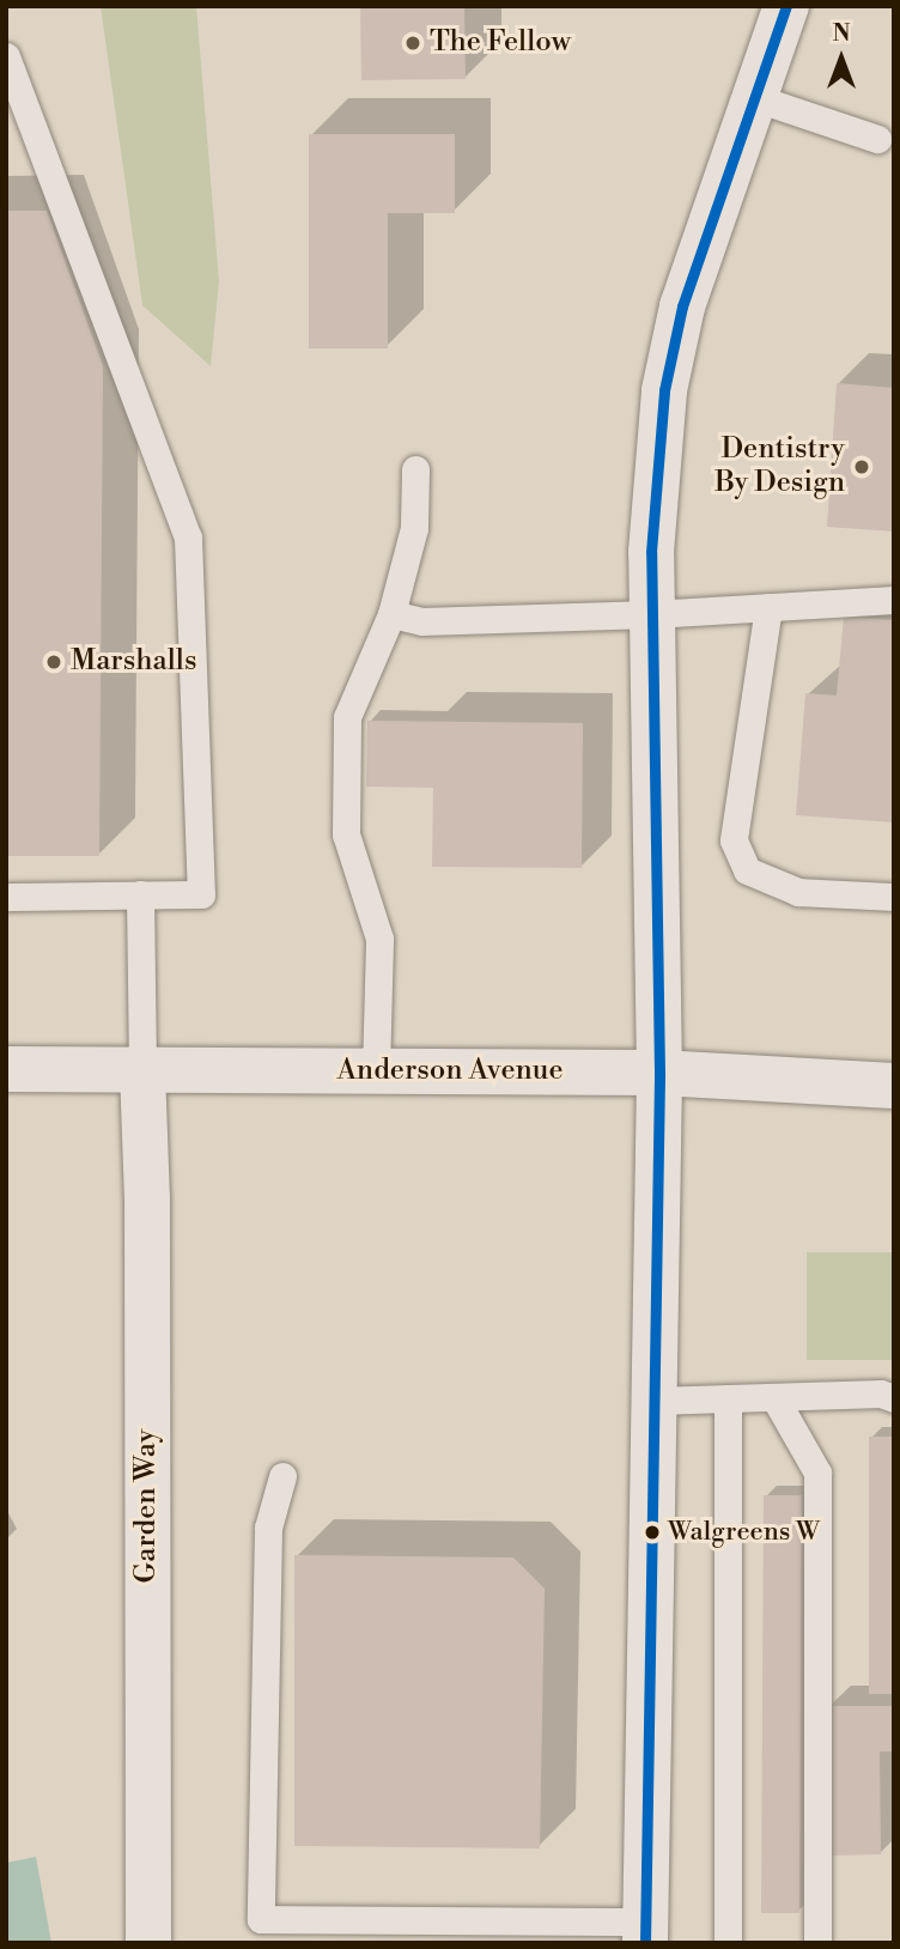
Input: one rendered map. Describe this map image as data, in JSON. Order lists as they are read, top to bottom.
{
  "streets": {
    "street": ["Anderson Avenue", "Garden Way"]
  },
  "crossings": [
    ["Anderson Avenue", "Garden Way"]
  ],
  "places": [
    "The Fellow",
    "Dentistry By Design",
    "Marshalls",
    "Walgreens W"
  ],
  "north": "top"
}
